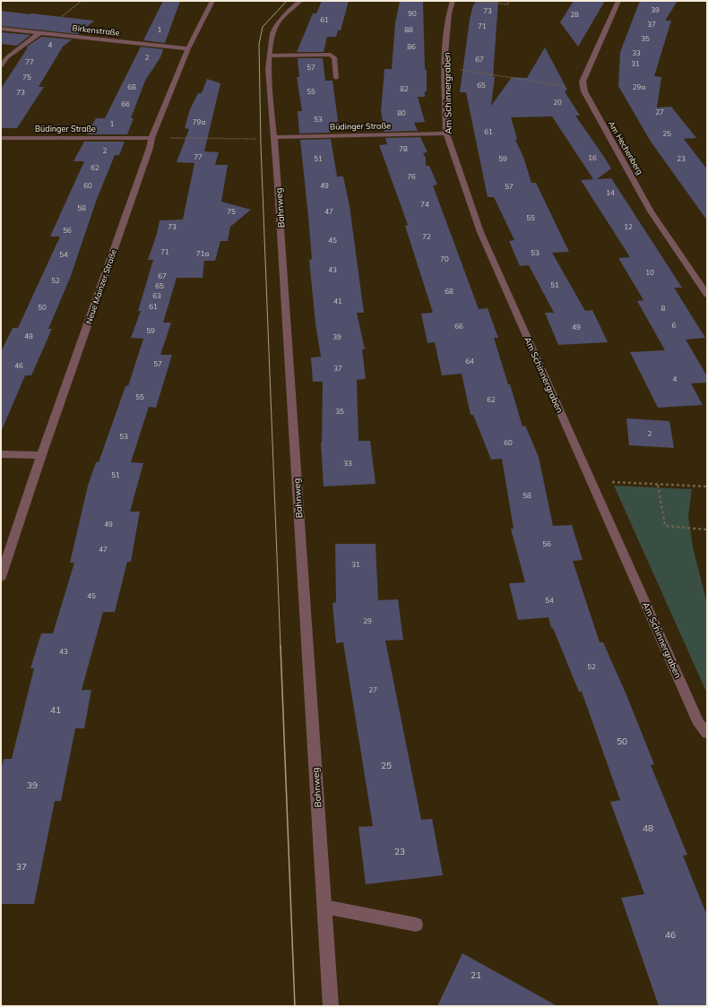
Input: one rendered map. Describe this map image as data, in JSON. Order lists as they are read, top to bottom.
{
  "streets": {
    "street": [
      "Birkenstraße",
      "Am Schinnergraben",
      "Büdinger Straße",
      "Am Hechenberg",
      "Bahnweg",
      "Neue Mainzer Straße"
    ]
  },
  "crossings": [
    ["Birkenstraße", "Neue Mainzer Straße"],
    ["Am Schinnergraben", "Büdinger Straße"],
    ["Büdinger Straße", "Bahnweg"],
    ["Büdinger Straße", "Neue Mainzer Straße"]
  ],
  "house_numbers": [
    "39",
    "73",
    "90",
    "28",
    "61",
    "37",
    "71",
    "1",
    "88",
    "35",
    "4",
    "86",
    "33",
    "2",
    "67",
    "77",
    "31",
    "57",
    "75",
    "65",
    "68",
    "29a",
    "82",
    "55",
    "73",
    "20",
    "66",
    "27",
    "80",
    "53",
    "79a",
    "1",
    "61",
    "25",
    "78",
    "2",
    "77",
    "16",
    "51",
    "59",
    "23",
    "62",
    "76",
    "60",
    "49",
    "57",
    "14",
    "74",
    "58",
    "75",
    "47",
    "55",
    "73",
    "12",
    "56",
    "72",
    "45",
    "71",
    "53",
    "71a",
    "54",
    "70",
    "43",
    "10",
    "67",
    "52",
    "51",
    "65",
    "68",
    "63",
    "41",
    "61",
    "50",
    "8",
    "6",
    "66",
    "49",
    "59",
    "48",
    "39",
    "64",
    "57",
    "46",
    "37",
    "4",
    "55",
    "62",
    "35",
    "2",
    "53",
    "60",
    "33",
    "51",
    "58",
    "49",
    "56",
    "47",
    "31",
    "45",
    "54",
    "29",
    "43",
    "52",
    "27",
    "41",
    "50",
    "25",
    "39",
    "48",
    "23",
    "37",
    "46",
    "21"
  ]
}
